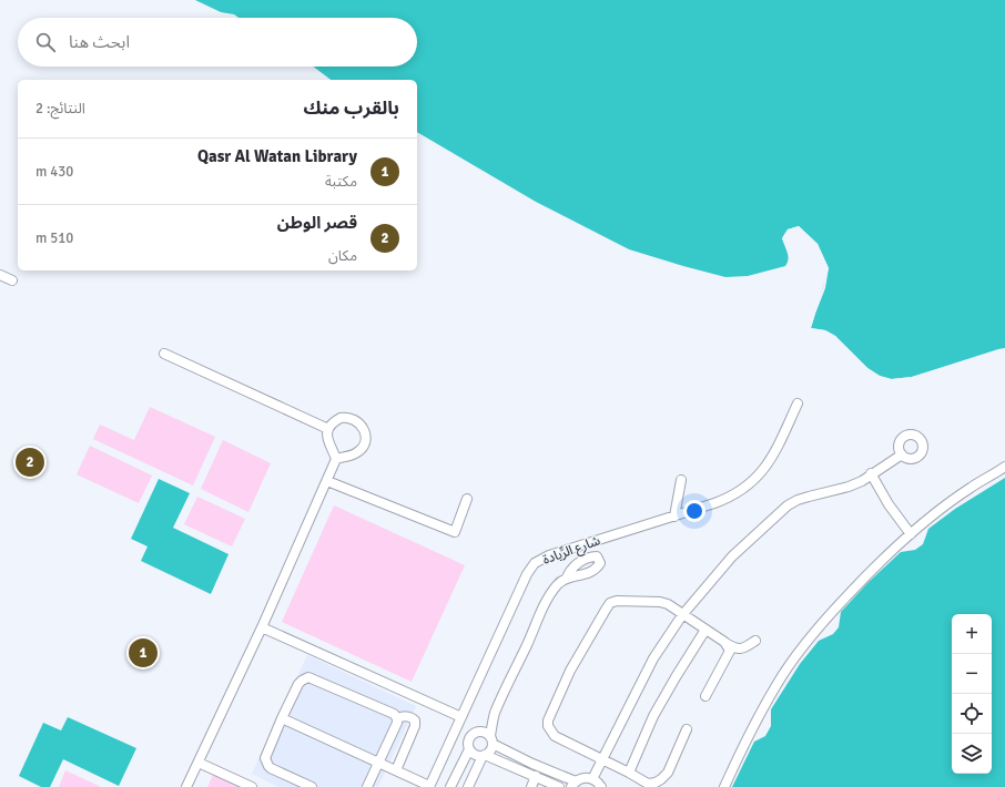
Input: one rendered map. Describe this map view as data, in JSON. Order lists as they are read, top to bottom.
{
  "streets": {
    "street": ["شارع الرِّيادة"]
  },
  "page": {
    "search": "ابحث هنا",
    "heading": ["بالقرب منك", "النتائج: 2"],
    "list": [
      {
        "mark": "1",
        "name": "Qasr Al Watan Library",
        "note": "مكتبة",
        "value": "430 m"
      },
      {
        "mark": "2",
        "name": "قصر الوطن",
        "note": "مكان",
        "value": "510 m"
      }
    ],
    "pins": ["2", "1"],
    "map_buttons": ["+", "−"]
  }
}
